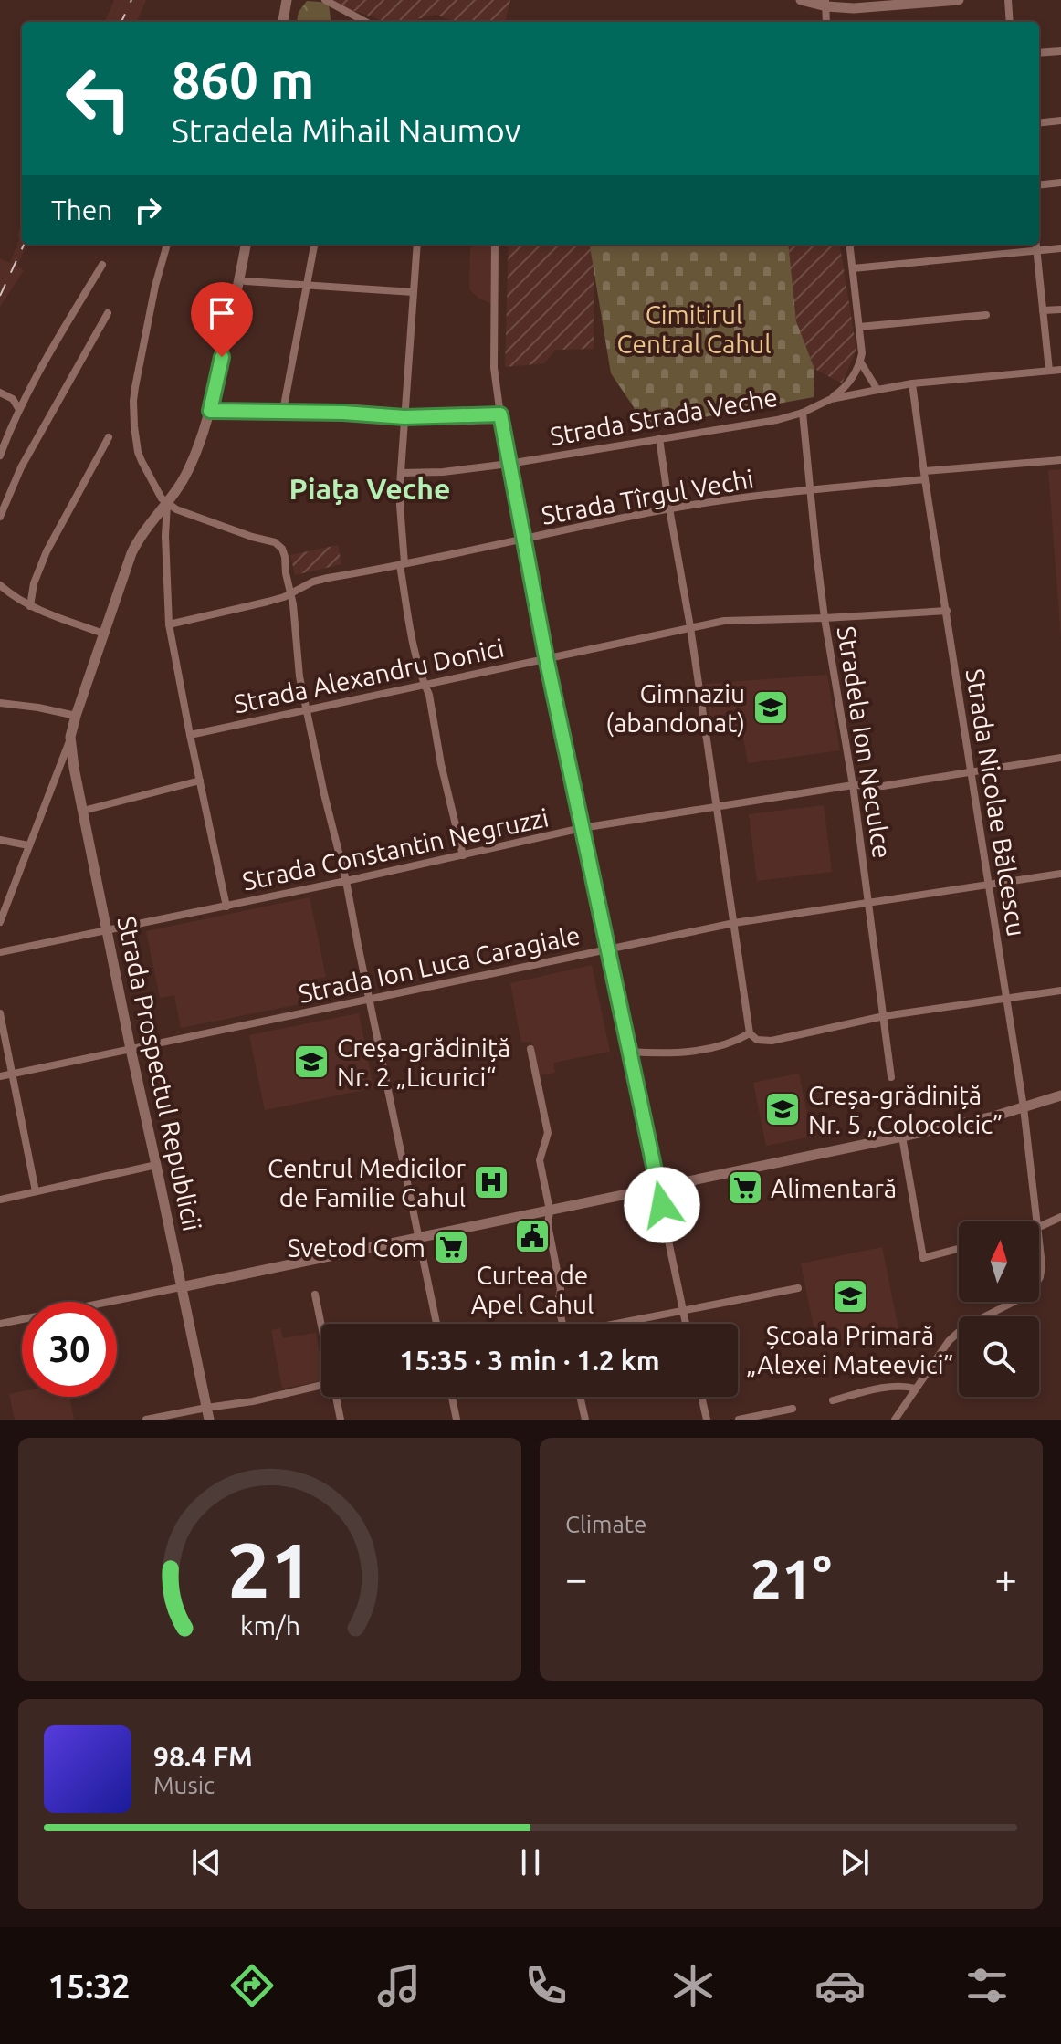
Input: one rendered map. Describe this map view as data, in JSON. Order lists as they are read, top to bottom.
{
  "streets": {
    "main road": ["Strada Prospectul Republicii"],
    "street": [
      "Strada Strada Veche",
      "Strada Tîrgul Vechi",
      "Strada Alexandru Donici",
      "Stradela Ion Neculce",
      "Strada Nicolae Bălcescu",
      "Strada Constantin Negruzzi",
      "Strada Ion Luca Caragiale"
    ]
  },
  "crossings": [
    ["Strada Strada Veche", "Stradela Ion Neculce"],
    ["Strada Strada Veche", "Strada Nicolae Bălcescu"],
    ["Strada Tîrgul Vechi", "Stradela Ion Neculce"],
    ["Strada Tîrgul Vechi", "Strada Nicolae Bălcescu"],
    ["Strada Alexandru Donici", "Stradela Ion Neculce"],
    ["Strada Alexandru Donici", "Strada Nicolae Bălcescu"],
    ["Stradela Ion Neculce", "Strada Constantin Negruzzi"],
    ["Stradela Ion Neculce", "Strada Ion Luca Caragiale"],
    ["Strada Nicolae Bălcescu", "Strada Constantin Negruzzi"],
    ["Strada Nicolae Bălcescu", "Strada Ion Luca Caragiale"],
    ["Strada Constantin Negruzzi", "Strada Prospectul Republicii"],
    ["Strada Ion Luca Caragiale", "Strada Prospectul Republicii"]
  ],
  "districts": ["Piața Veche"],
  "parks": ["Cimitirul Central Cahul"],
  "places": {
    "school or university": [
      "Gimnaziu (abandonat)",
      "Creșa-grădiniță Nr. 2 „Licurici“",
      "Creșa-grădiniță Nr. 5 „Colocolcic”",
      "Școala Primară „Alexei Mateevici”"
    ],
    "hospital": ["Centrul Medicilor de Familie Cahul"],
    "supermarket": ["Alimentară", "Svetod Com"],
    "public building": ["Curtea de Apel Cahul"]
  },
  "north": "top",
  "page": {
    "turn": ["860 m", "Stradela Mihail Naumov"],
    "then": "Then",
    "limit": "30",
    "trip": "15:35 · 3 min · 1.2 km",
    "tile": "Climate",
    "heat": ["−", "21°", "+"],
    "song": ["98.4 FM", "Music"],
    "tabs": "15:32",
    "gauge": ["21", "km/h"]
  }
}
